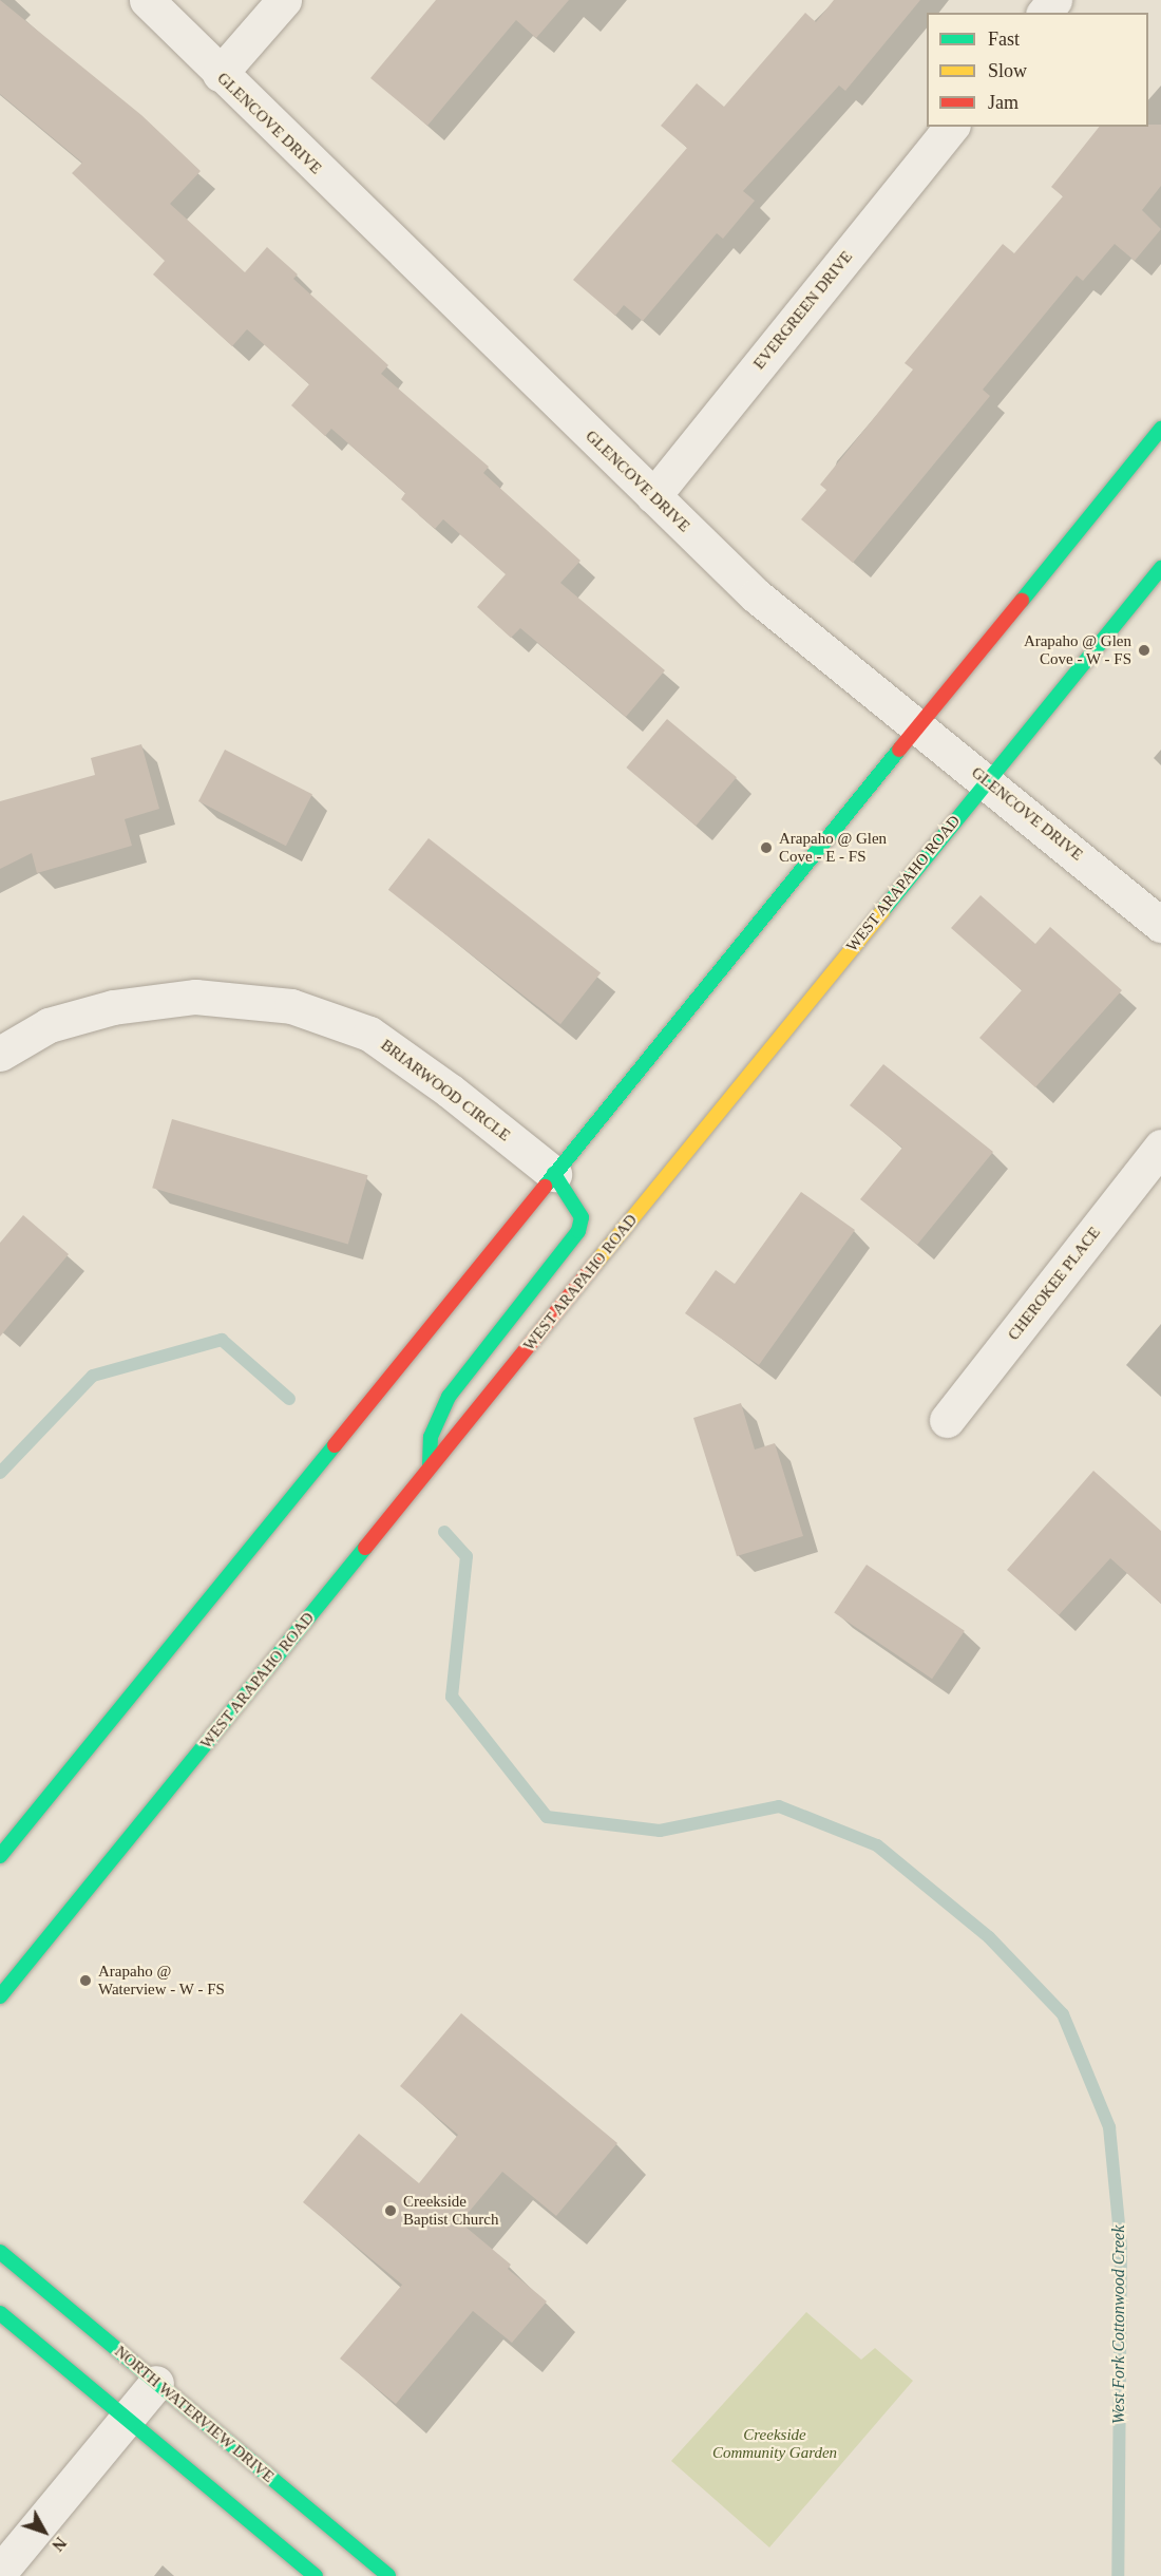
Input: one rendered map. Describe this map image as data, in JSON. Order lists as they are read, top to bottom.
{
  "streets": {
    "main road": ["WEST ARAPAHO ROAD", "NORTH WATERVIEW DRIVE"],
    "street": [
      "GLENCOVE DRIVE",
      "EVERGREEN DRIVE",
      "BRIARWOOD CIRCLE",
      "CHEROKEE PLACE"
    ]
  },
  "crossings": [
    ["GLENCOVE DRIVE", "EVERGREEN DRIVE"],
    ["GLENCOVE DRIVE", "WEST ARAPAHO ROAD"]
  ],
  "water": ["West Fork Cottonwood Creek"],
  "parks": ["Creekside Community Garden"],
  "places": [
    "Arapaho @ Glen Cove - W - FS",
    "Arapaho @ Glen Cove - E - FS",
    "Arapaho @ Waterview - W - FS",
    "Creekside Baptist Church"
  ],
  "legend": ["Fast", "Slow", "Jam"],
  "north": "bottom right"
}
